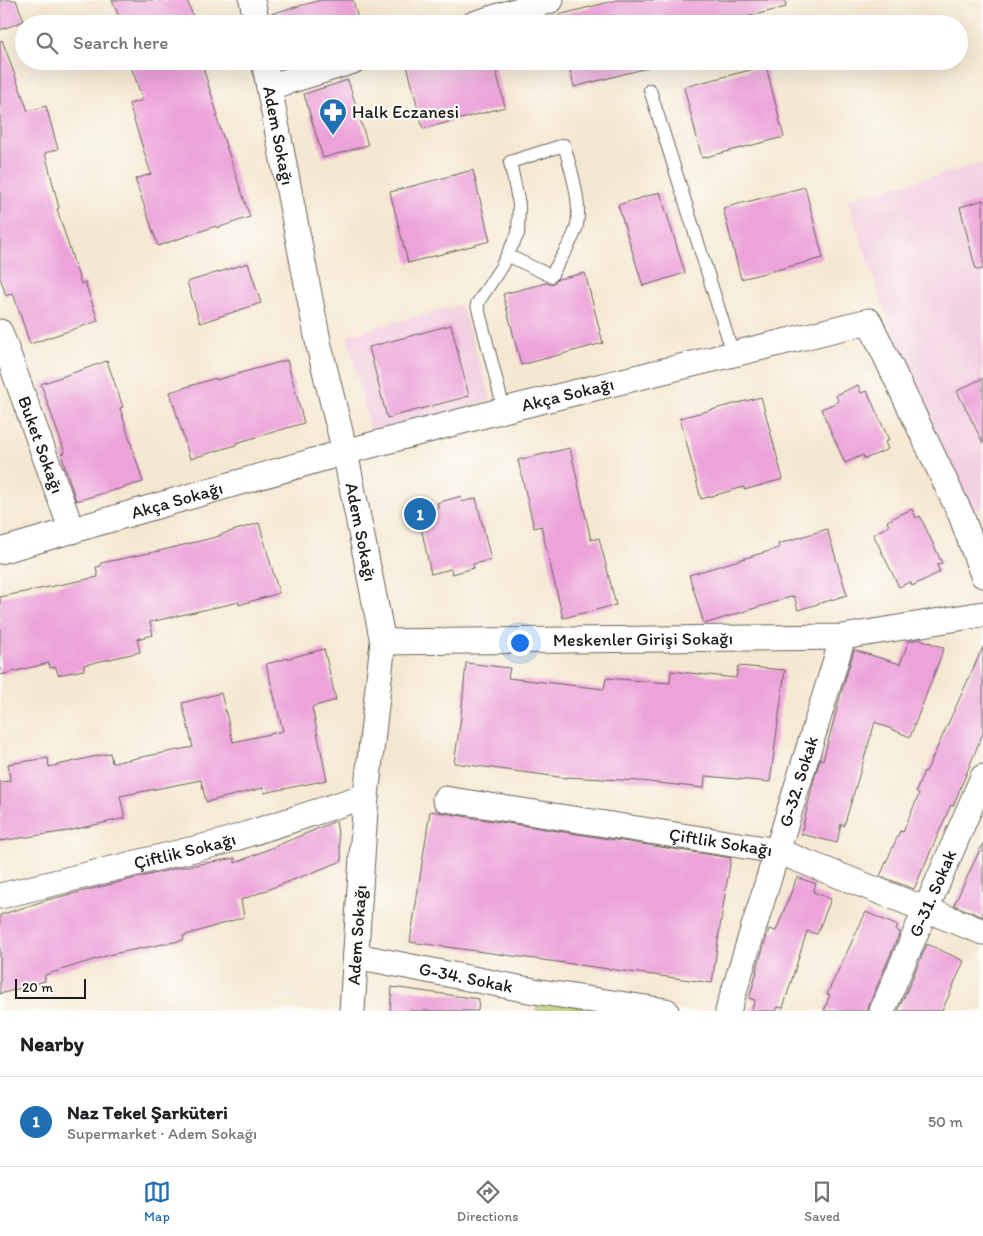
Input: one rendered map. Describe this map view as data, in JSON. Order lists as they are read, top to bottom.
{
  "streets": {
    "street": [
      "Adem Sokağı",
      "Akça Sokağı",
      "Buket Sokağı",
      "Meskenler Girişi Sokağı",
      "G-32. Sokak",
      "Çiftlik Sokağı",
      "G-31. Sokak",
      "G-34. Sokak"
    ]
  },
  "crossings": [
    ["Adem Sokağı", "Akça Sokağı"],
    ["Adem Sokağı", "Meskenler Girişi Sokağı"],
    ["Adem Sokağı", "Çiftlik Sokağı"],
    ["Adem Sokağı", "G-34. Sokak"],
    ["Akça Sokağı", "Buket Sokağı"],
    ["Meskenler Girişi Sokağı", "G-32. Sokak"],
    ["G-32. Sokak", "Çiftlik Sokağı"],
    ["Çiftlik Sokağı", "G-31. Sokak"]
  ],
  "places": {
    "pharmacy": ["Halk Eczanesi"]
  },
  "scale_bar": "20 m",
  "page": {
    "search": "Search here",
    "pins": "1",
    "scale": "20 m",
    "heading": "Nearby",
    "list": [
      {
        "mark": "1",
        "name": "Naz Tekel Şarküteri",
        "note": "Supermarket · Adem Sokağı",
        "value": "50 m"
      }
    ],
    "nav": ["Map", "Directions", "Saved"]
  }
}
